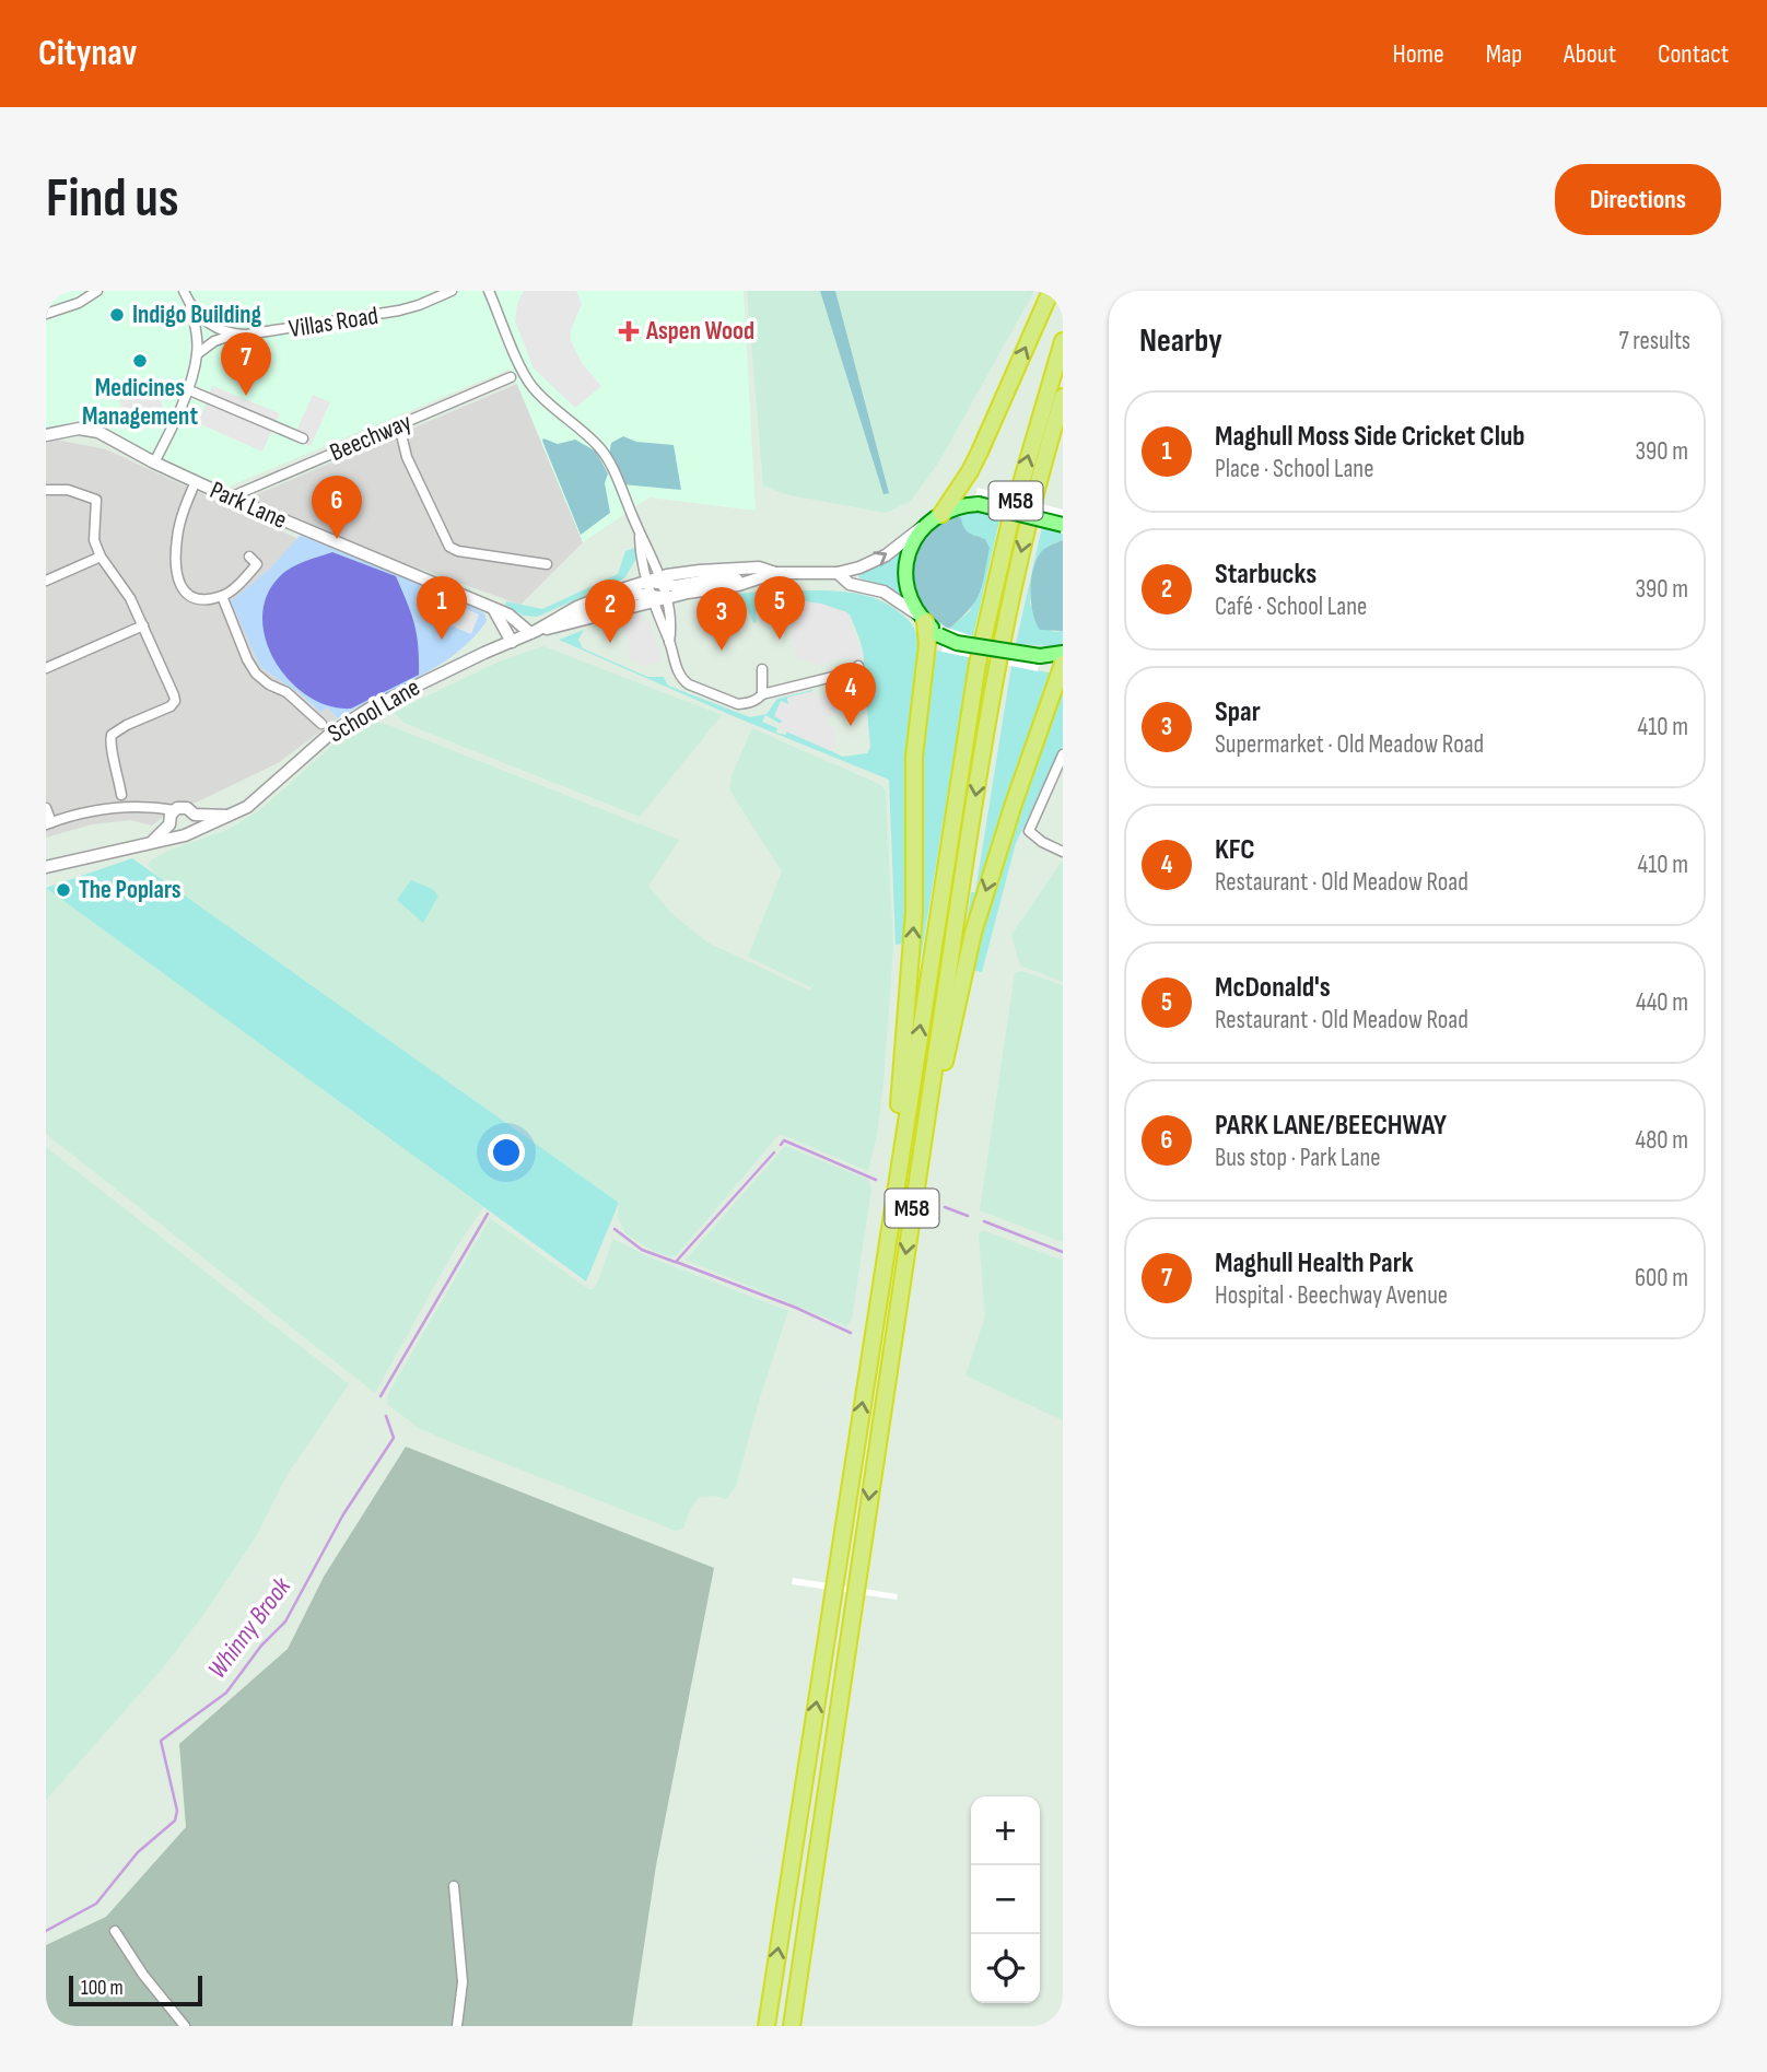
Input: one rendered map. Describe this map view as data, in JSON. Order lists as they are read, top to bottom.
{
  "streets": {
    "highway": ["M58"],
    "street": [
      "Villas Road",
      "Beechway",
      "Park Lane",
      "School Lane"
    ]
  },
  "crossings": [
    ["Beechway", "Park Lane"],
    ["Park Lane", "School Lane"]
  ],
  "water": ["Whinny Brook"],
  "places": {
    "other": ["Indigo Building", "Medicines Management", "The Poplars"],
    "health": ["Aspen Wood"]
  },
  "scale_bar": "100 m",
  "page": {
    "header": "Citynav",
    "nav": [
      "Home",
      "Map",
      "About",
      "Contact"
    ],
    "buttons": "Directions",
    "title": "Find us",
    "heading": ["Nearby", "7 results"],
    "pins": [
      "7",
      "6",
      "1",
      "5",
      "2",
      "3",
      "4"
    ],
    "list": [
      {
        "mark": "1",
        "name": "Maghull Moss Side Cricket Club",
        "note": "Place · School Lane",
        "value": "390 m"
      },
      {
        "mark": "2",
        "name": "Starbucks",
        "note": "Café · School Lane",
        "value": "390 m"
      },
      {
        "mark": "3",
        "name": "Spar",
        "note": "Supermarket · Old Meadow Road",
        "value": "410 m"
      },
      {
        "mark": "4",
        "name": "KFC",
        "note": "Restaurant · Old Meadow Road",
        "value": "410 m"
      },
      {
        "mark": "5",
        "name": "McDonald's",
        "note": "Restaurant · Old Meadow Road",
        "value": "440 m"
      },
      {
        "mark": "6",
        "name": "PARK LANE/BEECHWAY",
        "note": "Bus stop · Park Lane",
        "value": "480 m"
      },
      {
        "mark": "7",
        "name": "Maghull Health Park",
        "note": "Hospital · Beechway Avenue",
        "value": "600 m"
      }
    ],
    "map_buttons": ["+", "−"],
    "scale": "100 m"
  }
}
